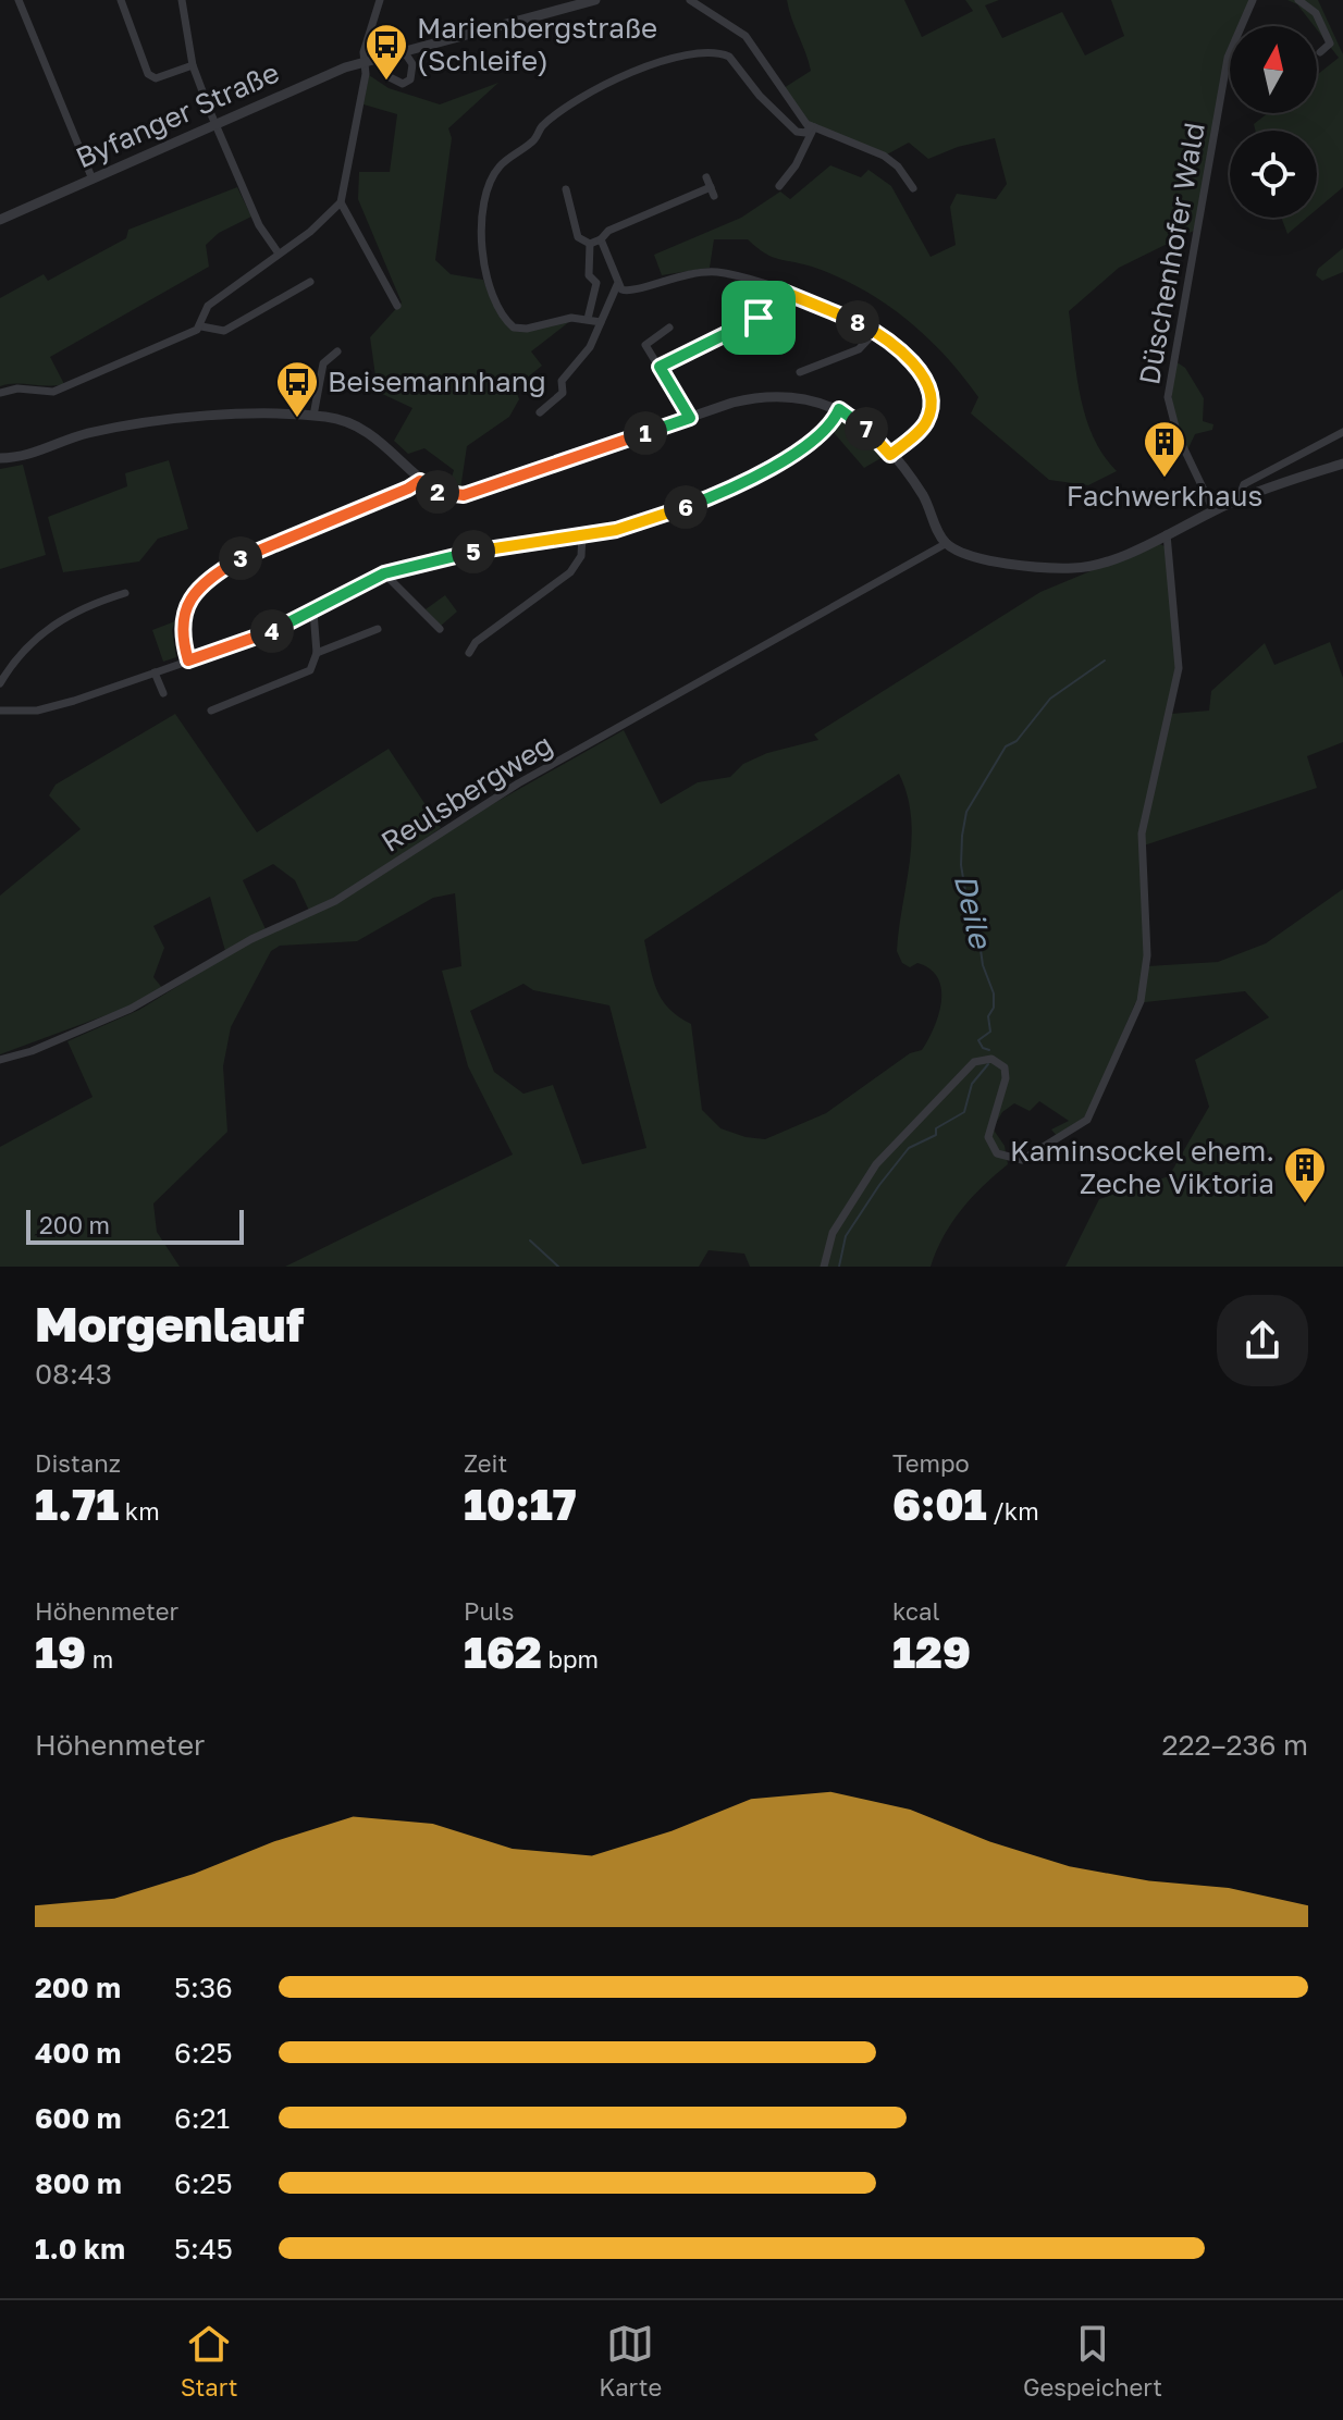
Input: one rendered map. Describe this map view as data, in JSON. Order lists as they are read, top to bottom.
{
  "streets": {
    "street": ["Byfanger Straße", "Düschenhofer Wald", "Reulsbergweg"]
  },
  "water": ["Deile"],
  "places": {
    "bus stop": ["Marienbergstraße (Schleife)", "Beisemannhang"],
    "building": ["Fachwerkhaus", "Kaminsockel ehem. Zeche Viktoria"]
  },
  "scale_bar": "200 m",
  "north": "top",
  "page": {
    "pins": [
      "8",
      "7",
      "1",
      "2",
      "6",
      "5",
      "3",
      "4"
    ],
    "scale": "200 m",
    "heading": ["Morgenlauf", "08:43"],
    "stats": [
      ["Distanz", "1.71 km"],
      ["Zeit", "10:17"],
      ["Tempo", "6:01 /km"],
      ["Höhenmeter", "19 m"],
      ["Puls", "162 bpm"],
      ["kcal", "129"]
    ],
    "chart": ["Höhenmeter", "222–236 m"],
    "list": [
      {
        "name": "200 m",
        "note": "5:36"
      },
      {
        "name": "400 m",
        "note": "6:25"
      },
      {
        "name": "600 m",
        "note": "6:21"
      },
      {
        "name": "800 m",
        "note": "6:25"
      },
      {
        "name": "1.0 km",
        "note": "5:45"
      }
    ],
    "tabs": ["Start", "Karte", "Gespeichert"]
  }
}
